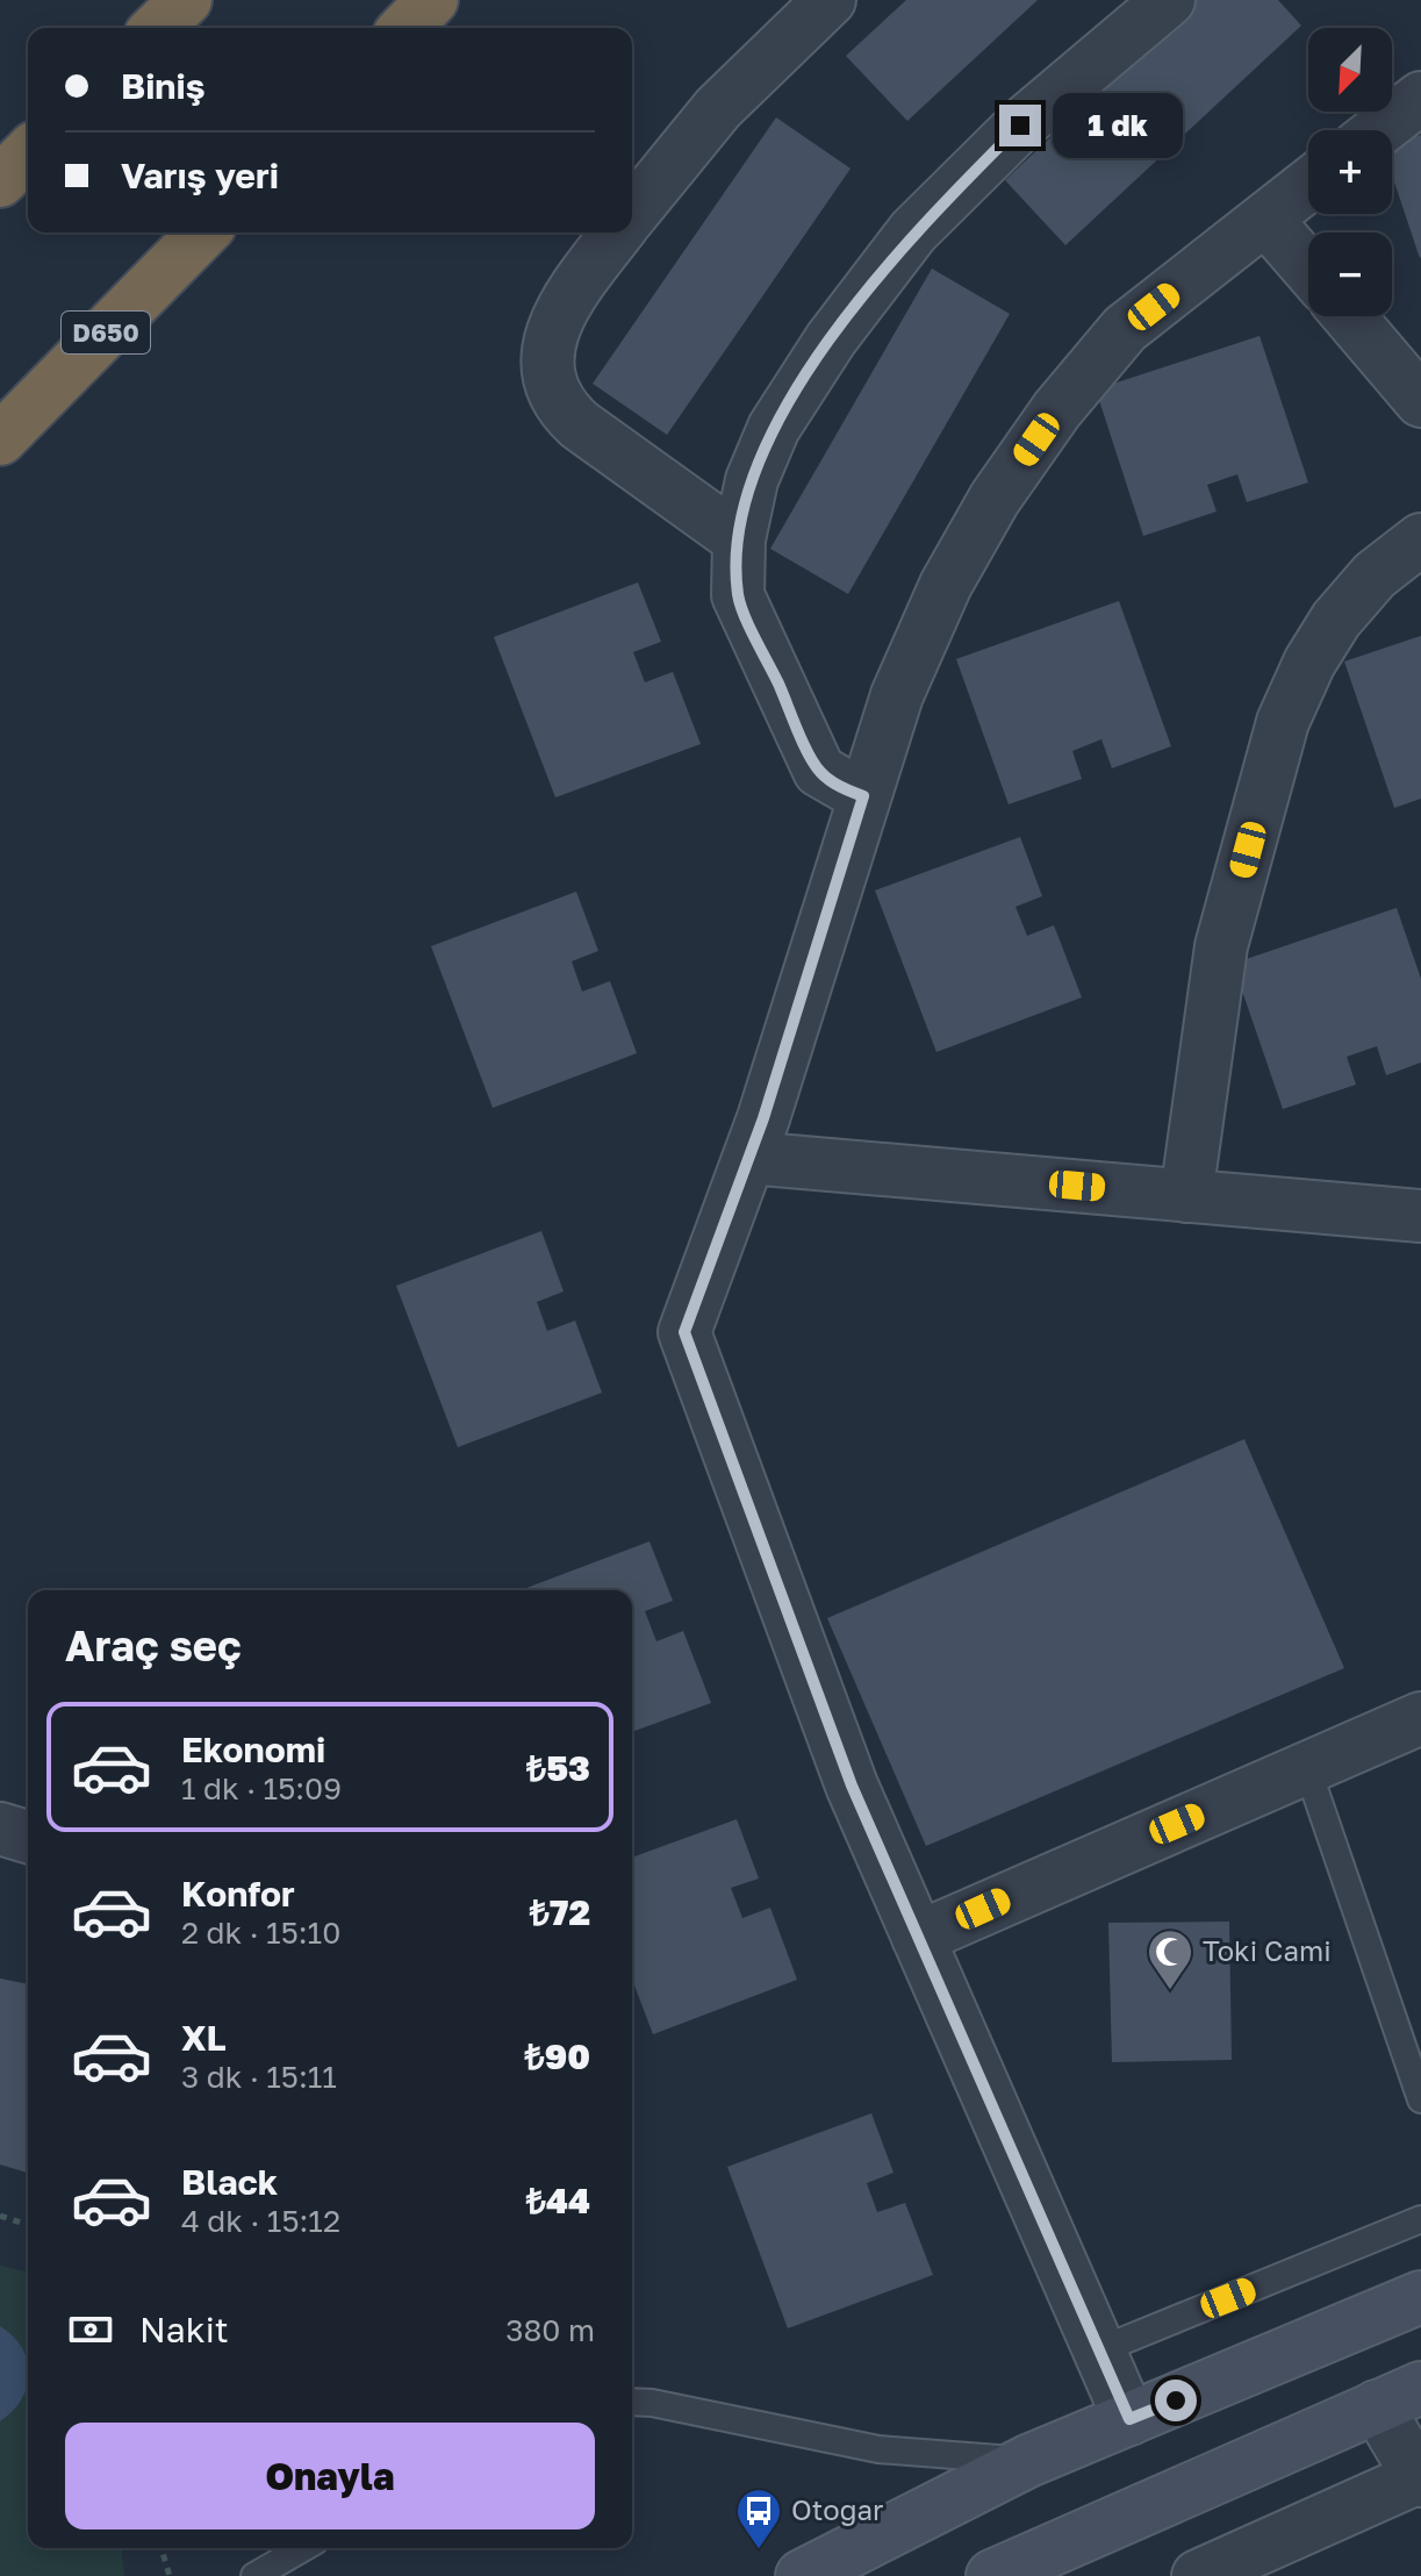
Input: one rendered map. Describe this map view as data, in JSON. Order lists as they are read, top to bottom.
{
  "streets": {
    "highway": ["D650"]
  },
  "places": {
    "mosque": ["Toki Cami"],
    "bus stop": ["Otogar"]
  },
  "north": "bottom left",
  "page": {
    "map_buttons": ["+", "−"],
    "banner": ["Biniş", "Varış yeri"],
    "bubble": "1 dk",
    "heading": "Araç seç",
    "list": [
      {
        "name": "Ekonomi",
        "note": "1 dk · 15:09",
        "value": "₺53"
      },
      {
        "name": "Konfor",
        "note": "2 dk · 15:10",
        "value": "₺72"
      },
      {
        "name": "XL",
        "note": "3 dk · 15:11",
        "value": "₺90"
      },
      {
        "name": "Black",
        "note": "4 dk · 15:12",
        "value": "₺44"
      }
    ],
    "pay": ["Nakit", "380 m"],
    "buttons": "Onayla"
  }
}
